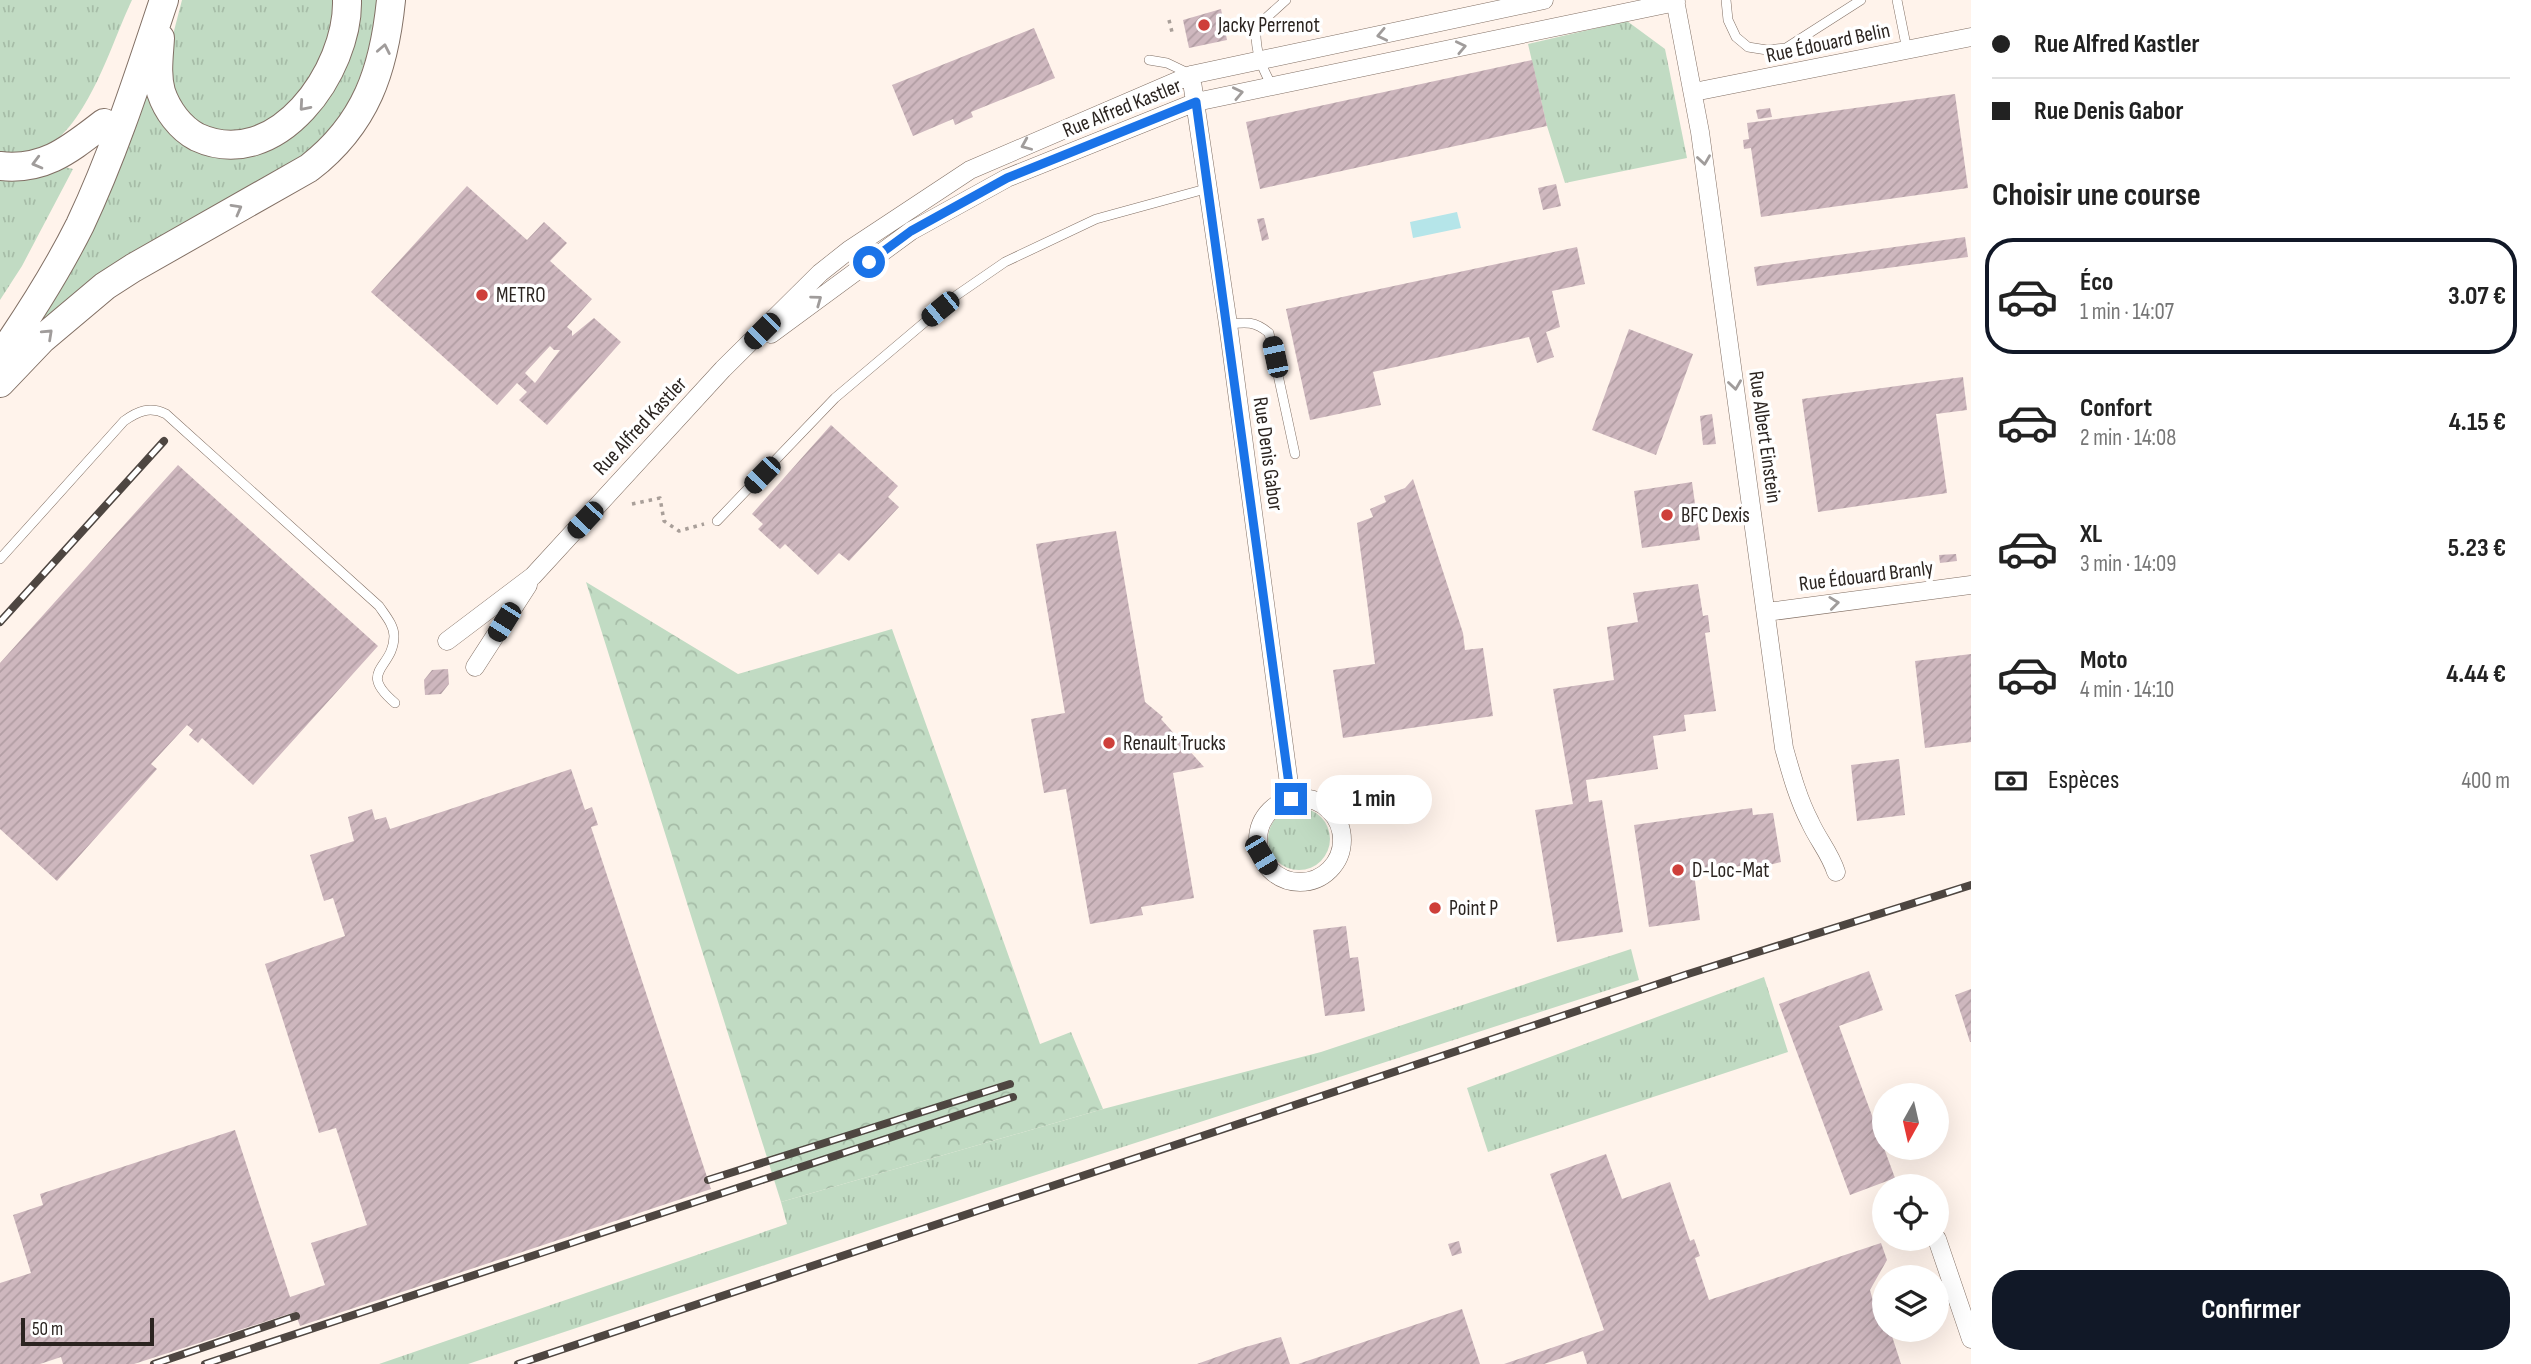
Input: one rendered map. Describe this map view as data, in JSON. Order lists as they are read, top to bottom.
{
  "streets": {
    "street": [
      "Rue Édouard Belin",
      "Rue Alfred Kastler",
      "Rue Albert Einstein",
      "Rue Denis Gabor",
      "Rue Édouard Branly"
    ]
  },
  "crossings": [
    ["Rue Édouard Belin", "Rue Albert Einstein"],
    ["Rue Alfred Kastler", "Rue Albert Einstein"],
    ["Rue Alfred Kastler", "Rue Denis Gabor"],
    ["Rue Albert Einstein", "Rue Édouard Branly"]
  ],
  "one_way": ["Rue Albert Einstein", "Rue Édouard Branly"],
  "places": [
    "Jacky Perrenot",
    "METRO",
    "BFC Dexis",
    "Renault Trucks",
    "D-Loc-Mat",
    "Point P"
  ],
  "scale_bar": "50 m",
  "north": "bottom",
  "page": {
    "banner": ["Rue Alfred Kastler", "Rue Denis Gabor"],
    "heading": "Choisir une course",
    "list": [
      {
        "name": "Éco",
        "note": "1 min · 14:07",
        "value": "3.07 €"
      },
      {
        "name": "Confort",
        "note": "2 min · 14:08",
        "value": "4.15 €"
      },
      {
        "name": "XL",
        "note": "3 min · 14:09",
        "value": "5.23 €"
      },
      {
        "name": "Moto",
        "note": "4 min · 14:10",
        "value": "4.44 €"
      }
    ],
    "pay": ["Espèces", "400 m"],
    "bubble": "1 min",
    "buttons": "Confirmer",
    "scale": "50 m"
  }
}
